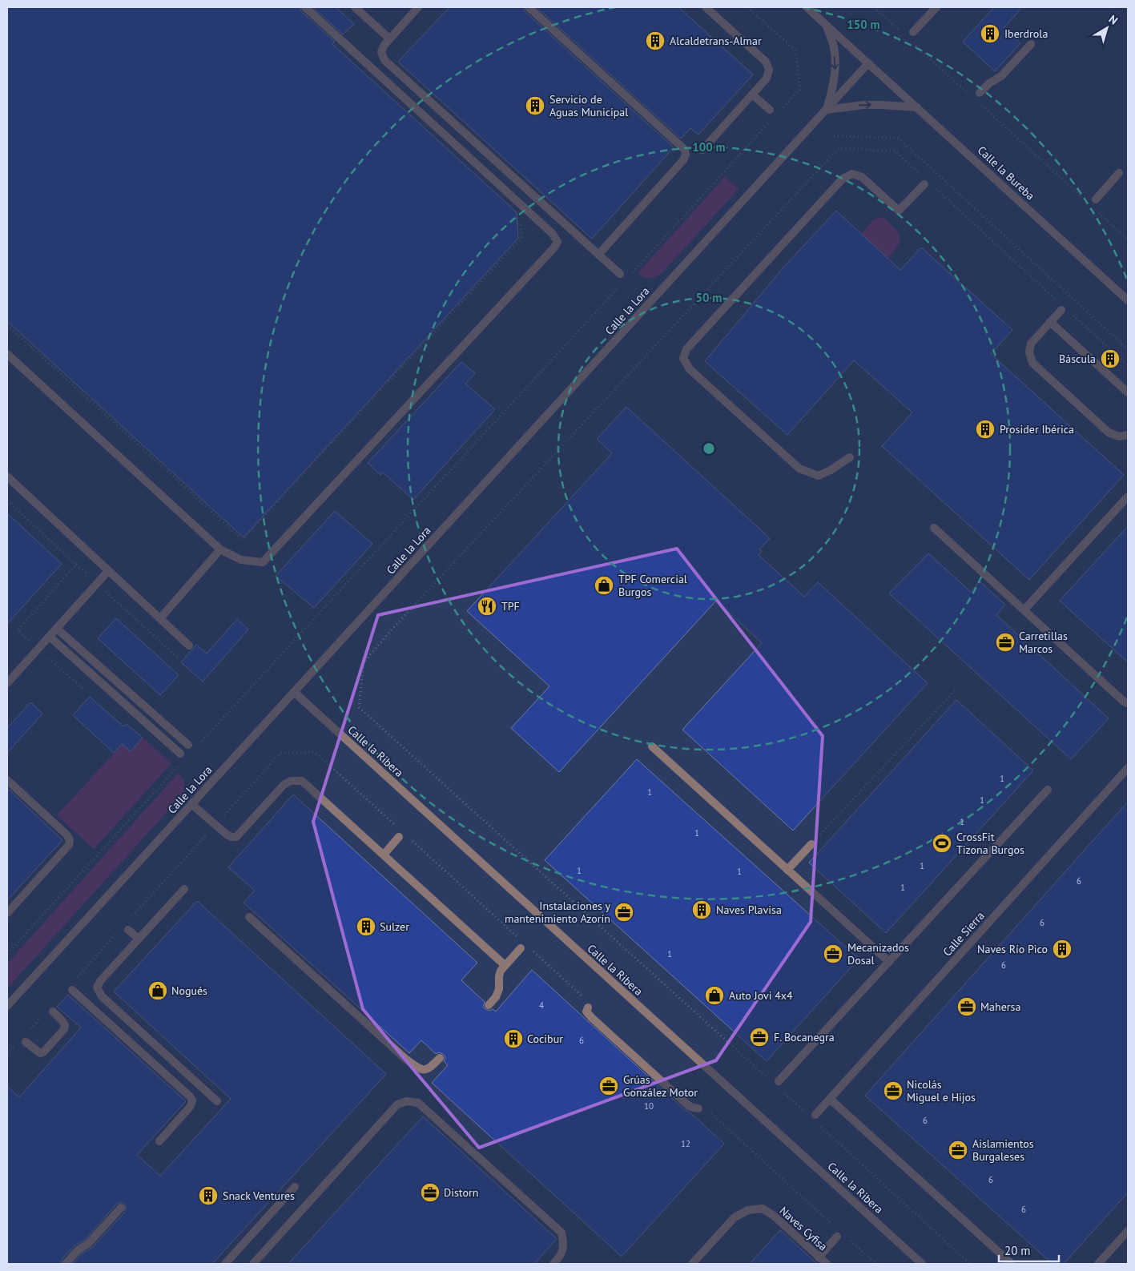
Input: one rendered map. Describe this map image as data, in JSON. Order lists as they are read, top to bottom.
{
  "streets": {
    "street": [
      "Calle la Bureba",
      "Calle la Lora",
      "Calle la Ribera",
      "Calle Sierra",
      "Naves Cyfisa"
    ]
  },
  "crossings": [
    ["Calle la Bureba", "Calle la Lora"],
    ["Calle la Lora", "Calle la Ribera"]
  ],
  "places": {
    "building": [
      "Iberdrola",
      "Alcaldetrans-Almar",
      "Servicio de Aguas Municipal",
      "Báscula",
      "Prosider Ibérica",
      "Naves Plavisa",
      "Sulzer",
      "Naves Río Pico",
      "Cocibur",
      "Snack Ventures"
    ],
    "shop": ["TPF Comercial Burgos", "Nogués", "Auto Jovi 4x4"],
    "restaurant": ["TPF"],
    "office": [
      "Carretillas Marcos",
      "Instalaciones y mantenimiento Azorín",
      "Mecanizados Dosal",
      "Mahersa",
      "F. Bocanegra",
      "Grúas González Motor",
      "Nicolás Miguel e Hijos",
      "Aislamientos Burgaleses",
      "Distorn"
    ],
    "sports": ["CrossFit Tizona Burgos"]
  },
  "house_numbers": [
    "1",
    "1",
    "1",
    "1",
    "1",
    "1",
    "1",
    "1",
    "6",
    "1",
    "6",
    "1",
    "6",
    "4",
    "6",
    "10",
    "6",
    "12",
    "6",
    "6"
  ],
  "scale_bar": "20 m",
  "north": "top right",
  "rings": ["150 m", "100 m", "50 m"]
}
